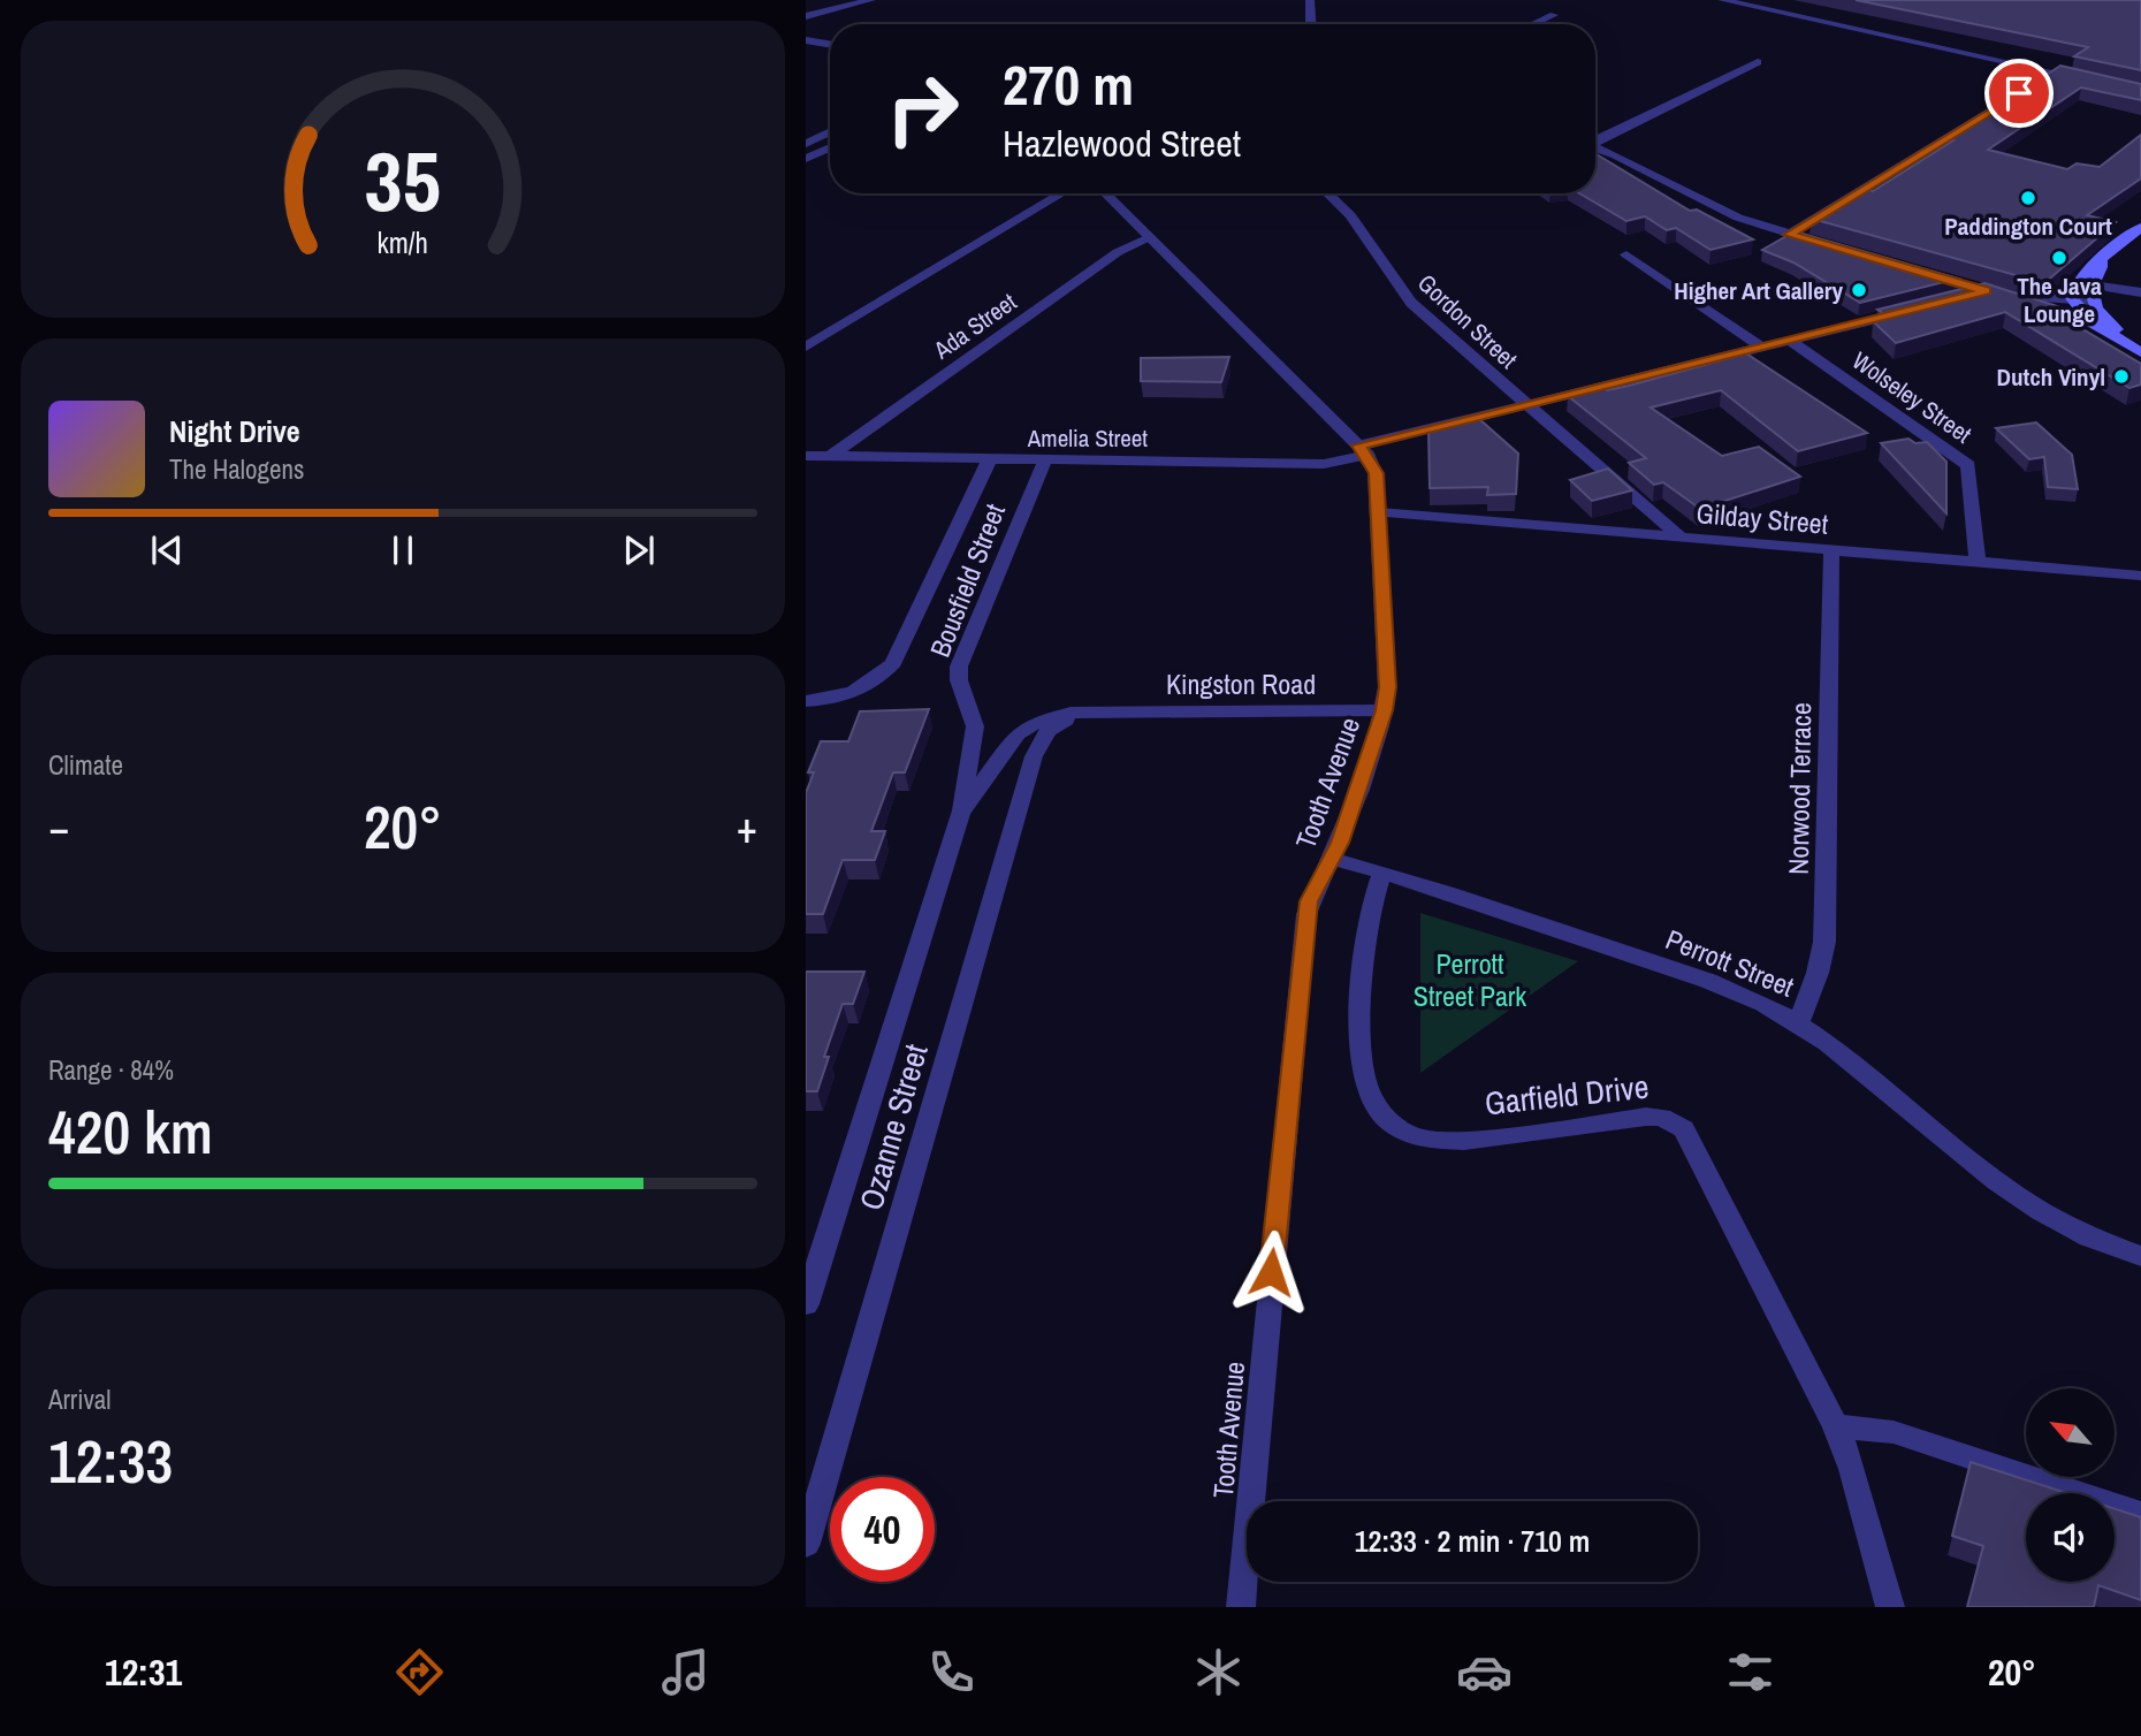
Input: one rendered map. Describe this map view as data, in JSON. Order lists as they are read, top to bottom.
{
  "streets": {
    "street": [
      "Gordon Street",
      "Ada Street",
      "Wolseley Street",
      "Amelia Street",
      "Gilday Street",
      "Bousfield Street",
      "Kingston Road",
      "Tooth Avenue",
      "Norwood Terrace",
      "Perrott Street",
      "Garfield Drive",
      "Ozanne Street"
    ]
  },
  "crossings": [
    ["Gordon Street", "Amelia Street"],
    ["Gordon Street", "Gilday Street"],
    ["Ada Street", "Amelia Street"],
    ["Wolseley Street", "Amelia Street"],
    ["Wolseley Street", "Gilday Street"],
    ["Amelia Street", "Bousfield Street"],
    ["Amelia Street", "Tooth Avenue"],
    ["Gilday Street", "Tooth Avenue"],
    ["Gilday Street", "Norwood Terrace"],
    ["Bousfield Street", "Ozanne Street"],
    ["Kingston Road", "Tooth Avenue"],
    ["Kingston Road", "Ozanne Street"],
    ["Tooth Avenue", "Perrott Street"],
    ["Norwood Terrace", "Perrott Street"],
    ["Perrott Street", "Garfield Drive"]
  ],
  "parks": ["Perrott Street Park"],
  "places": [
    "Paddington Court",
    "The Java Lounge",
    "Higher Art Gallery",
    "Dutch Vinyl"
  ],
  "north": "top left",
  "page": {
    "turn": ["270 m", "Hazlewood Street"],
    "song": ["Night Drive", "The Halogens"],
    "tile": [
      "Climate",
      ["Range · 84%", "420 km"],
      ["Arrival", "12:33"]
    ],
    "heat": ["−", "20°", "+"],
    "limit": "40",
    "trip": "12:33 · 2 min · 710 m",
    "tabs": ["12:31", "20°"],
    "gauge": ["35", "km/h"]
  }
}
